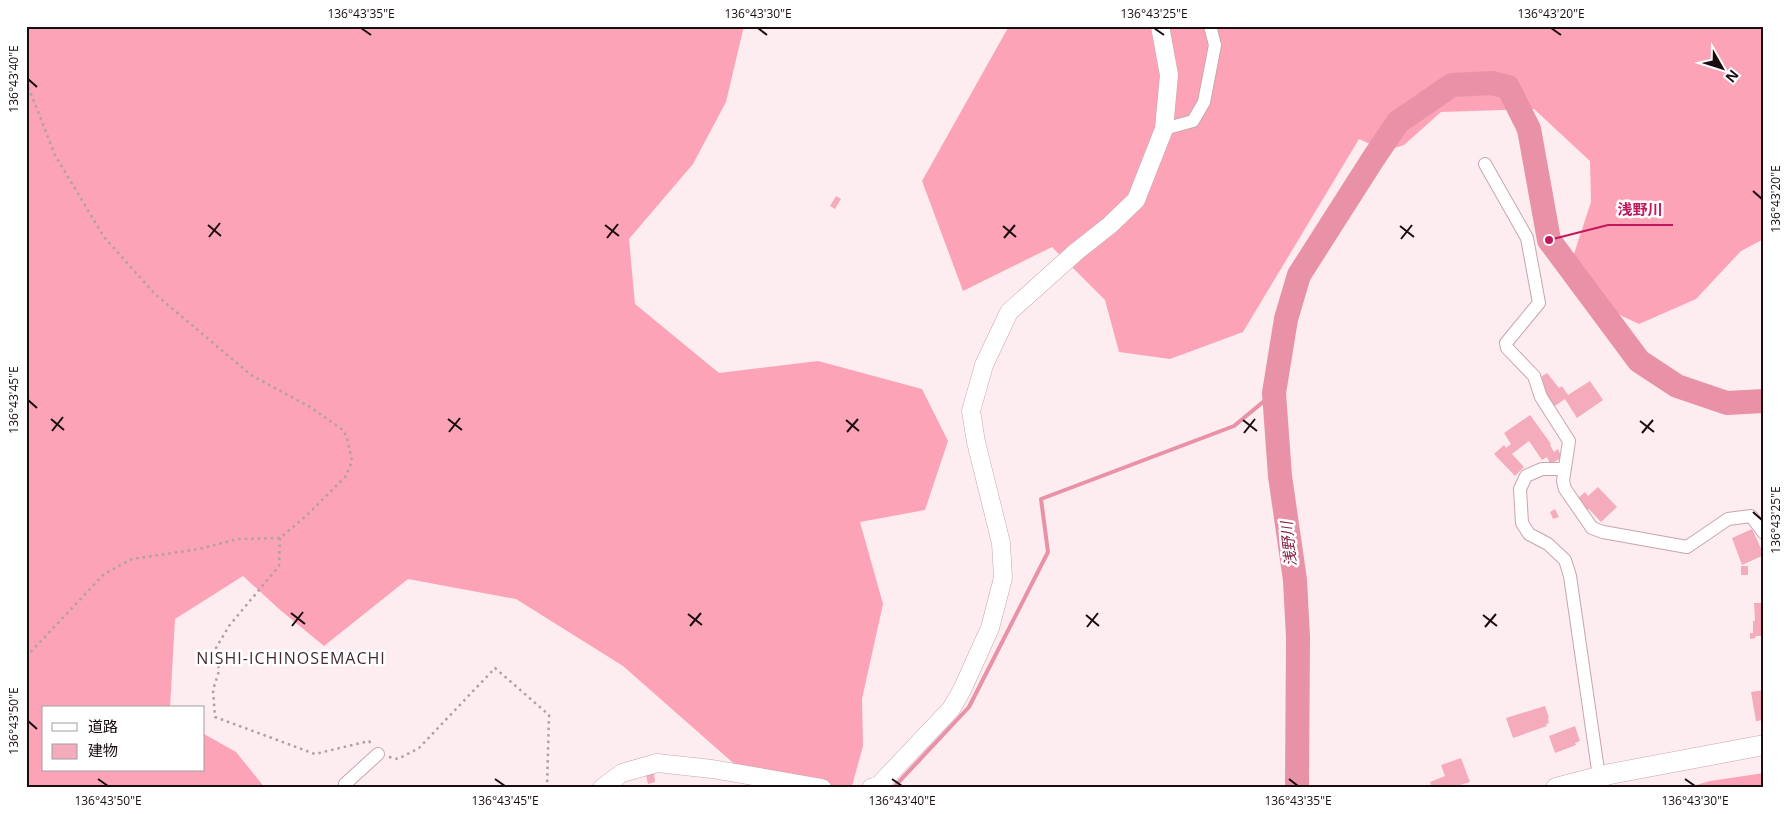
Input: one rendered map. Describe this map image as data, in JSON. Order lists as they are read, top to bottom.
{
  "districts": ["NISHI-ICHINOSEMACHI"],
  "water": ["浅野川"],
  "places": ["浅野川"],
  "legend": ["道路", "建物"],
  "north": "bottom right",
  "coordinates": [
    "136°43'35\"E",
    "136°43'30\"E",
    "136°43'25\"E",
    "136°43'20\"E",
    "136°43'40\"E",
    "136°43'45\"E",
    "136°43'50\"E"
  ]
}
